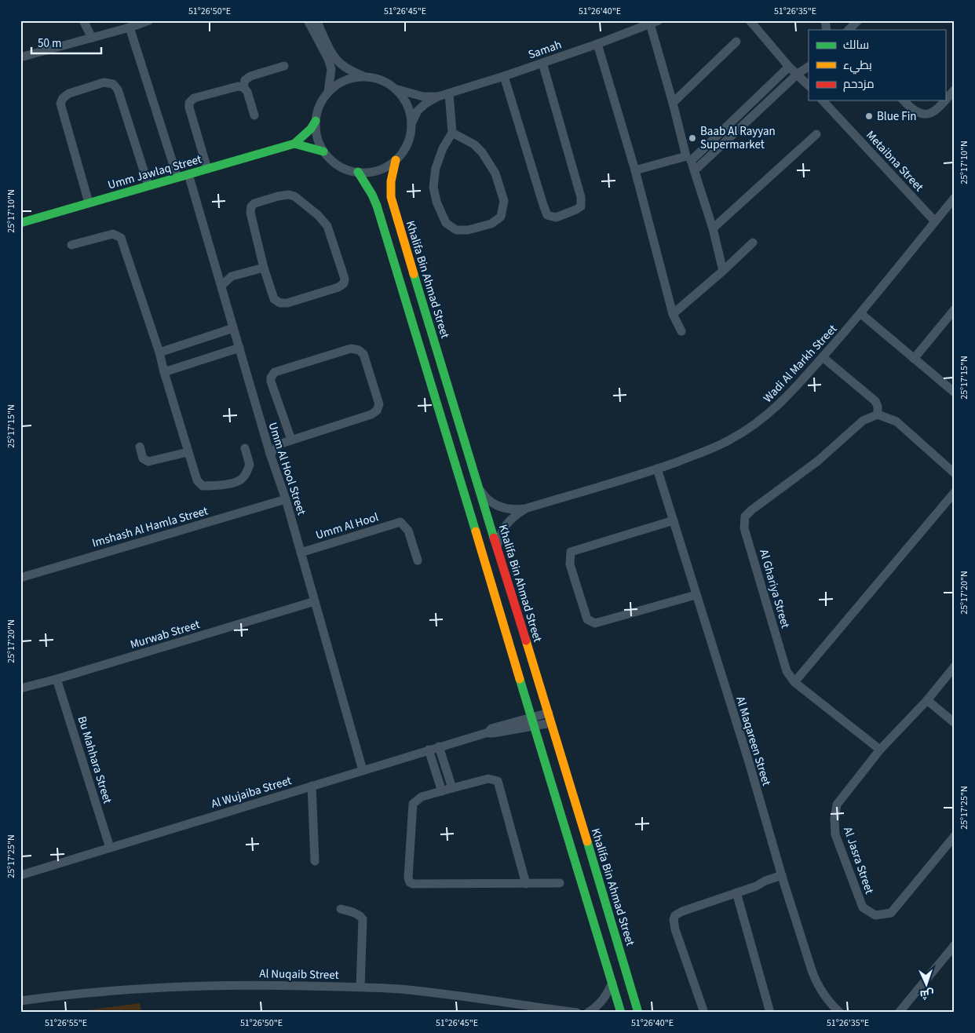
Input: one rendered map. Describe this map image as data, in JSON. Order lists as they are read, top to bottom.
{
  "streets": {
    "street": [
      "Samah",
      "Metaibna Street",
      "Umm Jawlaq Street",
      "Khalifa Bin Ahmad Street",
      "Wadi Al Markh Street",
      "Umm Al Hool Street",
      "Umm Al Hool",
      "Imshash Al Hamla Street",
      "Al Ghariya Street",
      "Murwab Street",
      "Al Maqareen Street",
      "Bu Mahhara Street",
      "Al Wujaiba Street",
      "Al Jasra Street",
      "Al Nuqaib Street"
    ]
  },
  "crossings": [
    ["Samah", "Umm Jawlaq Street"],
    ["Samah", "Khalifa Bin Ahmad Street"],
    ["Metaibna Street", "Wadi Al Markh Street"],
    ["Umm Jawlaq Street", "Khalifa Bin Ahmad Street"],
    ["Umm Jawlaq Street", "Umm Al Hool Street"],
    ["Khalifa Bin Ahmad Street", "Wadi Al Markh Street"],
    ["Wadi Al Markh Street", "Al Maqareen Street"],
    ["Umm Al Hool Street", "Umm Al Hool"],
    ["Umm Al Hool Street", "Imshash Al Hamla Street"],
    ["Umm Al Hool Street", "Murwab Street"],
    ["Umm Al Hool Street", "Al Wujaiba Street"],
    ["Murwab Street", "Bu Mahhara Street"],
    ["Bu Mahhara Street", "Al Wujaiba Street"]
  ],
  "places": ["Blue Fin", "Baab Al Rayyan Supermarket"],
  "legend": ["سالك", "بطيء", "مزدحم"],
  "scale_bar": "50 m",
  "north": "bottom",
  "coordinates": [
    "51°26'50\"E",
    "51°26'45\"E",
    "51°26'40\"E",
    "51°26'35\"E",
    "25°17'10\"N",
    "25°17'15\"N",
    "25°17'20\"N",
    "25°17'25\"N",
    "51°26'55\"E"
  ]
}
